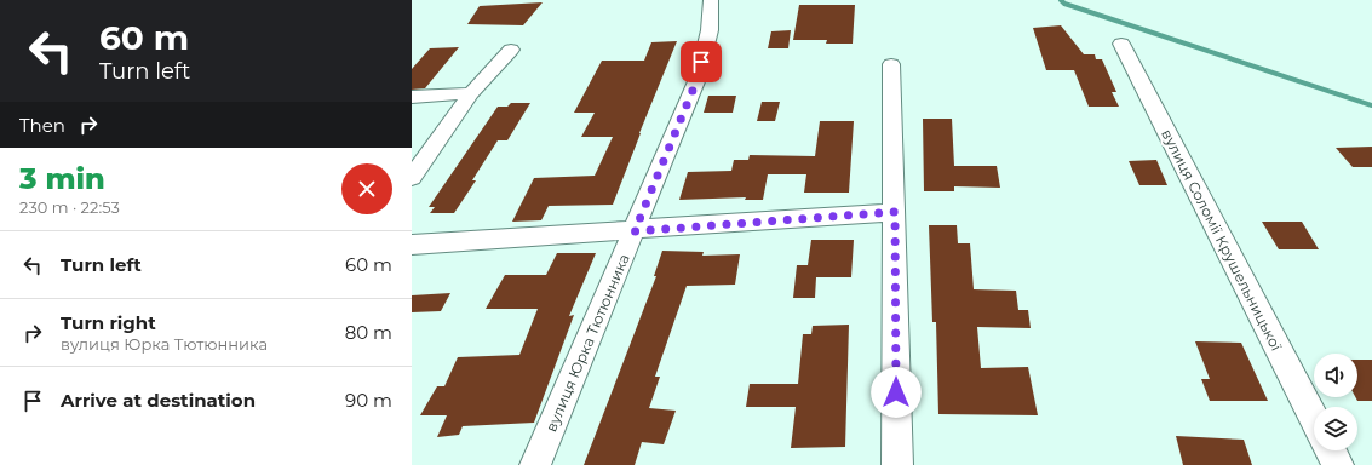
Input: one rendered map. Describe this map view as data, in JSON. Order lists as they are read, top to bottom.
{
  "streets": {
    "street": ["вулиця Соломії Крушельницької", "вулиця Юрка Тютюнника"]
  },
  "page": {
    "turn": ["60 m", "Turn left"],
    "then": "Then",
    "heading": ["3 min", "230 m · 22:53"],
    "list": [
      {
        "name": "Turn left",
        "value": "60 m"
      },
      {
        "name": "Turn right",
        "note": "вулиця Юрка Тютюнника",
        "value": "80 m"
      },
      {
        "name": "Arrive at destination",
        "value": "90 m"
      }
    ]
  }
}
